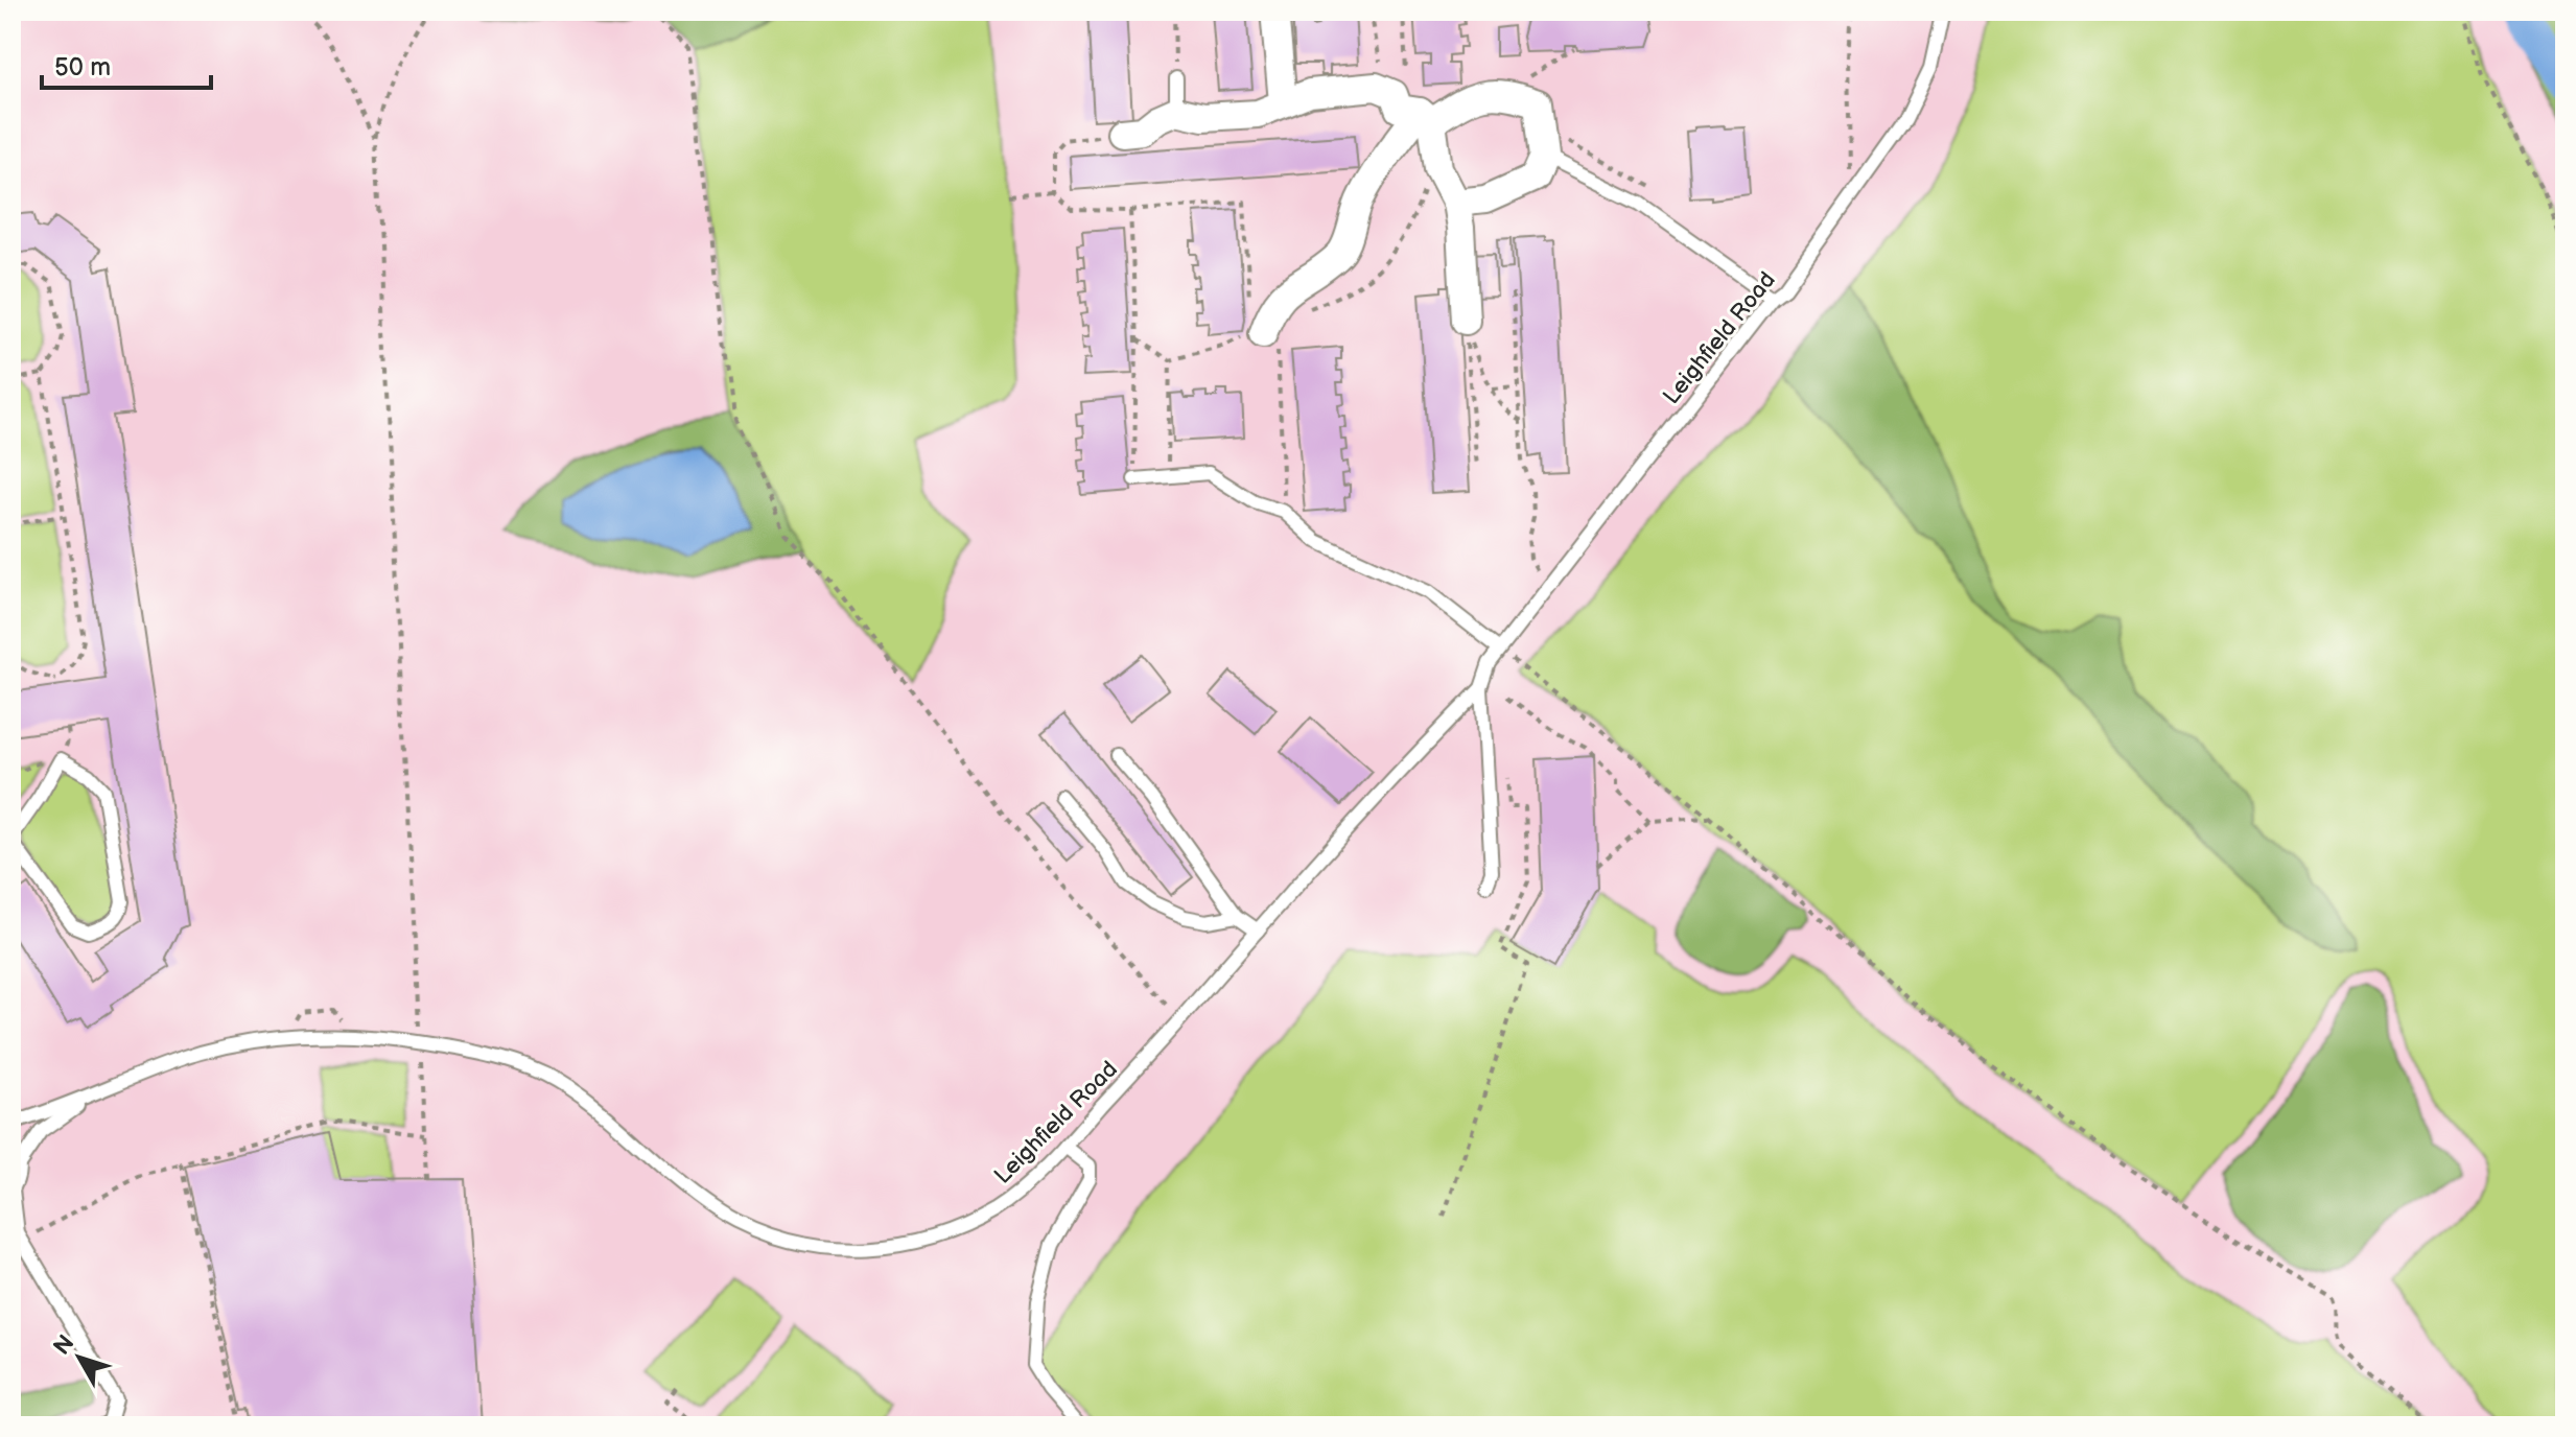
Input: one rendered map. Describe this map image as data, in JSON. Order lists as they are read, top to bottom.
{
  "streets": {
    "lane": ["Leighfield Road"]
  },
  "scale_bar": "50 m",
  "north": "top left"
}
